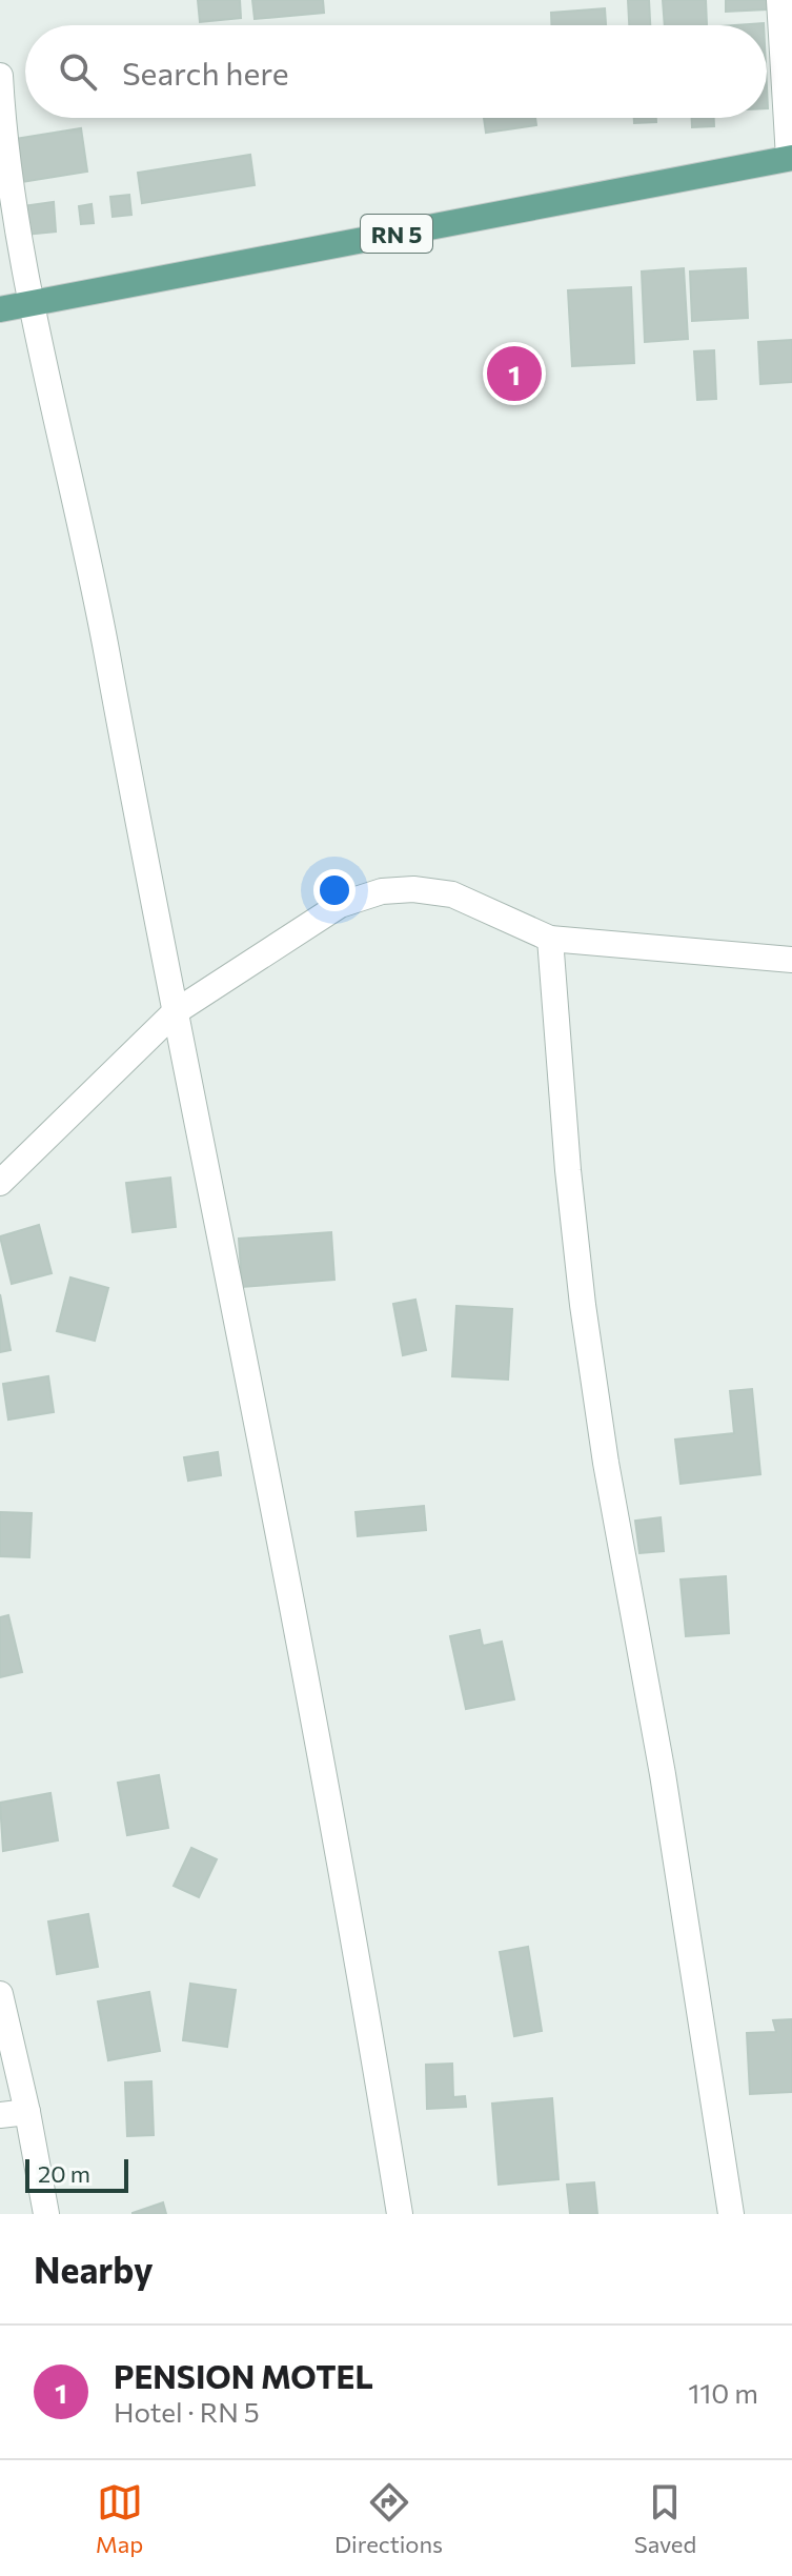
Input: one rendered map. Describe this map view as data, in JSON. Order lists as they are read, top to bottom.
{
  "streets": {
    "main road": ["RN 5"]
  },
  "scale_bar": "20 m",
  "page": {
    "search": "Search here",
    "pins": "1",
    "scale": "20 m",
    "heading": "Nearby",
    "list": [
      {
        "mark": "1",
        "name": "PENSION MOTEL",
        "note": "Hotel · RN 5",
        "value": "110 m"
      }
    ],
    "nav": ["Map", "Directions", "Saved"]
  }
}
